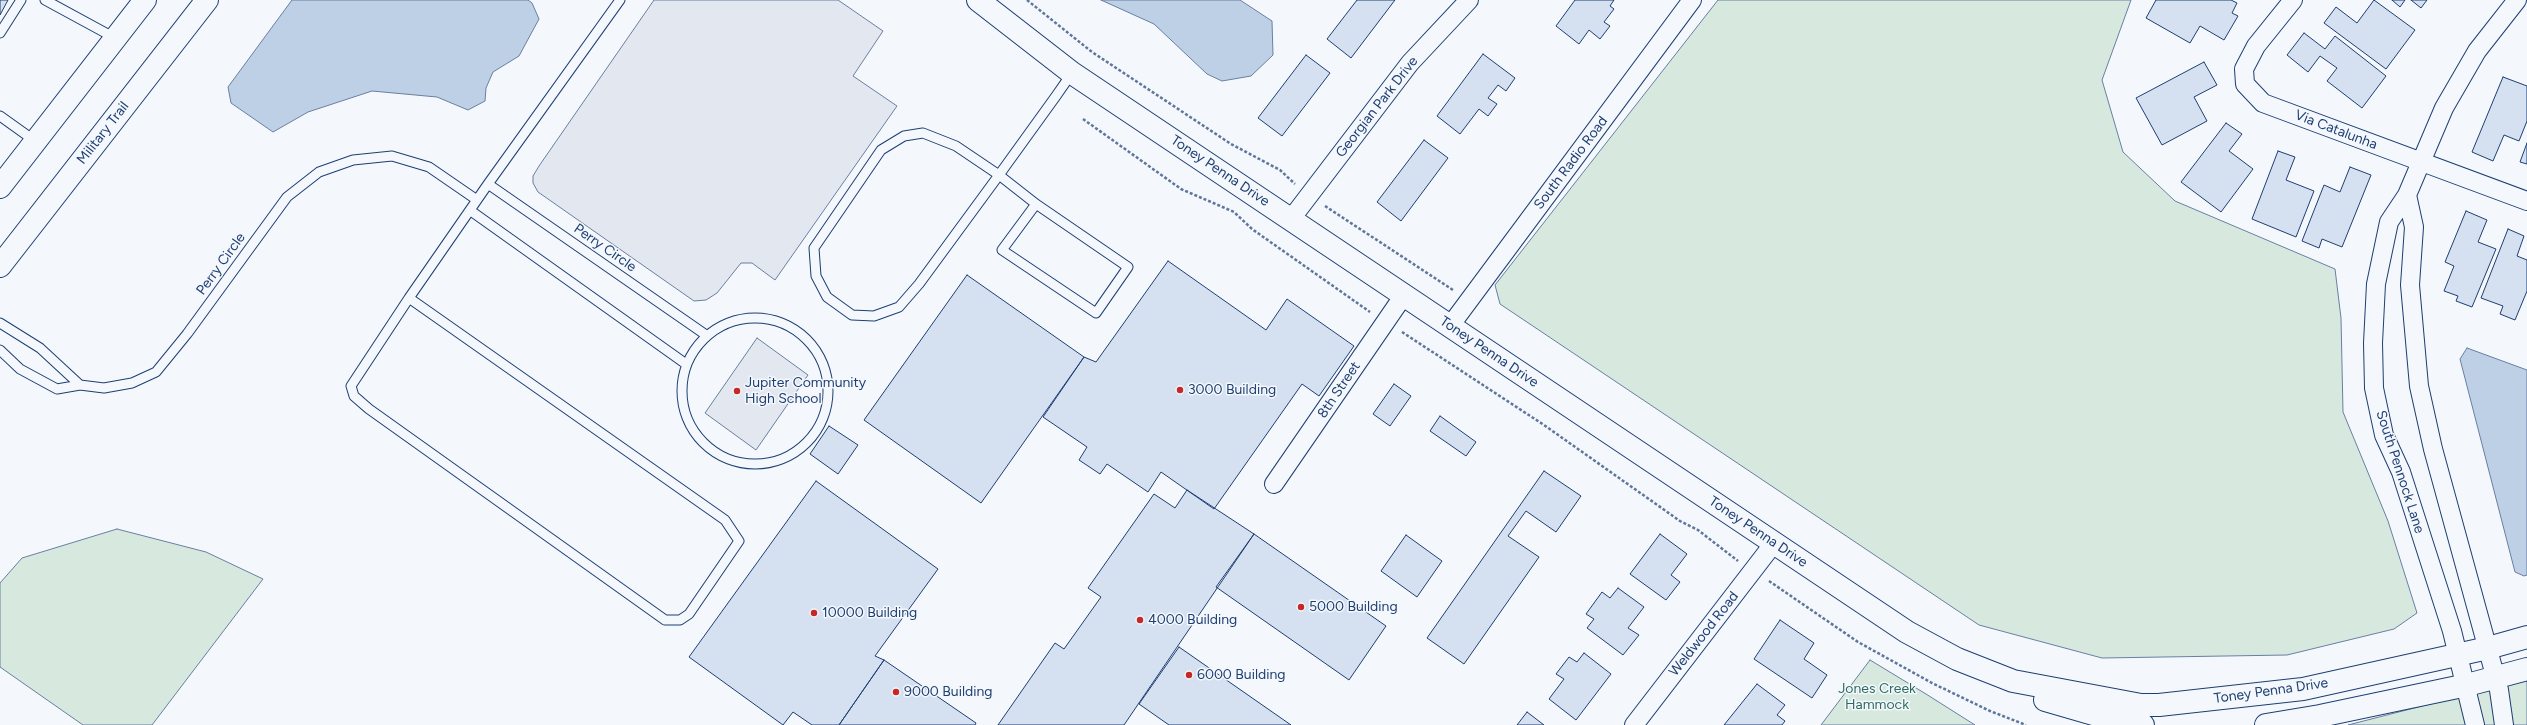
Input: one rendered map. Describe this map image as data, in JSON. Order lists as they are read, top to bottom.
{
  "streets": {
    "street": [
      "Georgian Park Drive",
      "Via Catalunha",
      "Military Trail",
      "South Radio Road",
      "Toney Penna Drive",
      "8th Street",
      "South Pennock Lane",
      "Weldwood Road"
    ],
    "lane": ["Perry Circle"]
  },
  "crossings": [
    ["Georgian Park Drive", "Toney Penna Drive"],
    ["Via Catalunha", "South Pennock Lane"],
    ["South Radio Road", "Toney Penna Drive"],
    ["Toney Penna Drive", "8th Street"],
    ["Toney Penna Drive", "South Pennock Lane"],
    ["Toney Penna Drive", "Weldwood Road"]
  ],
  "parks": ["Jones Creek Hammock"],
  "places": [
    "3000 Building",
    "Jupiter Community High School",
    "5000 Building",
    "10000 Building",
    "4000 Building",
    "6000 Building",
    "9000 Building"
  ]
}
